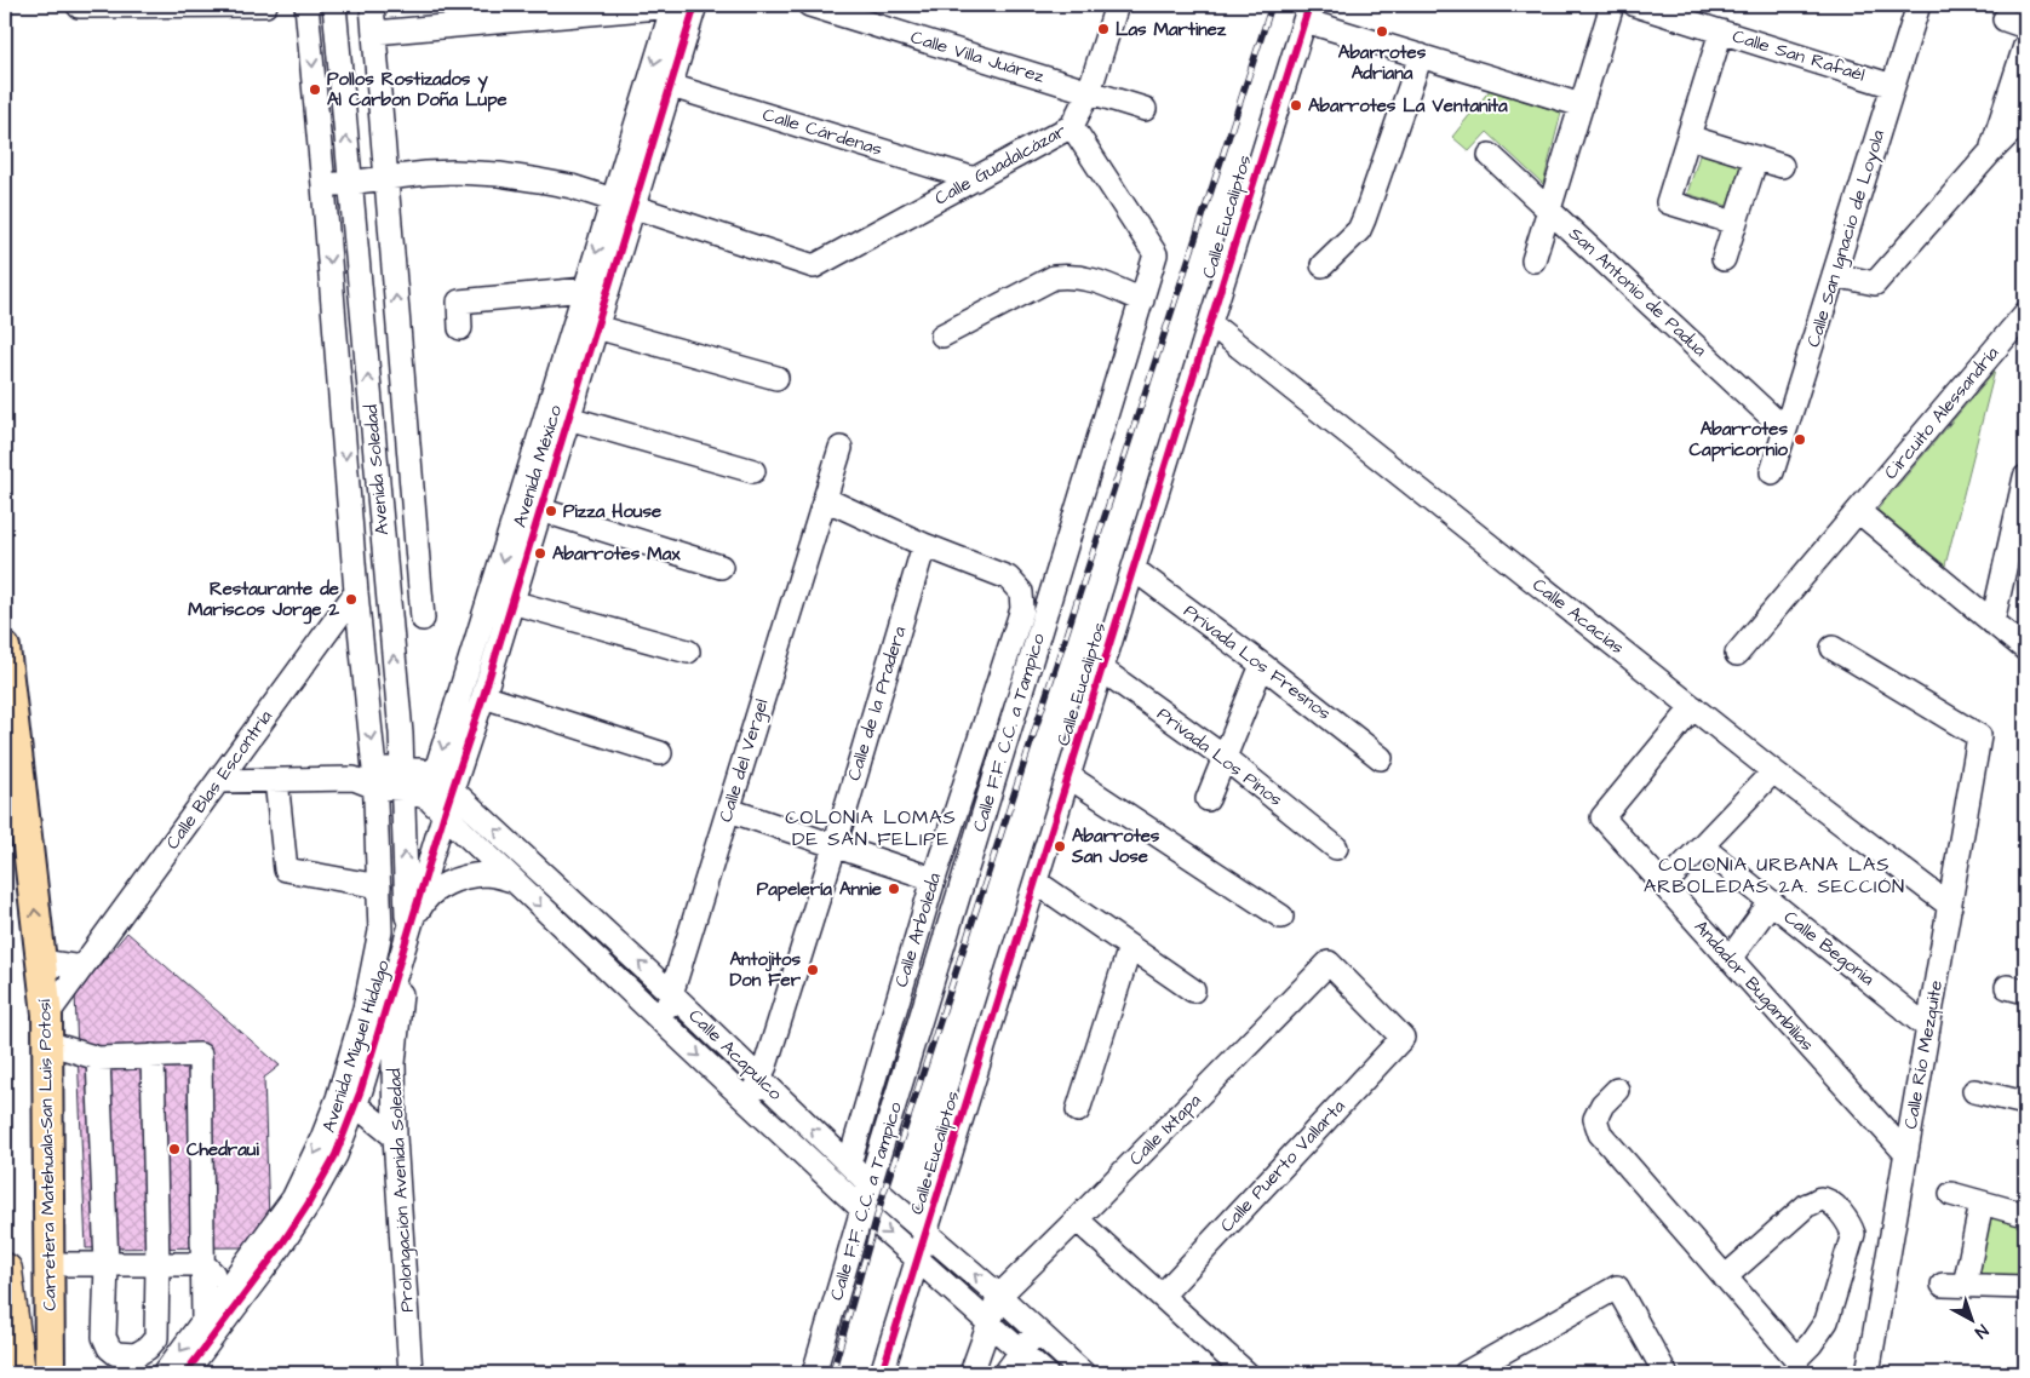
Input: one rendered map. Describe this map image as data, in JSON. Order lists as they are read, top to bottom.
{
  "streets": {
    "main road": ["Carretera Matehuala-San Luis Potosí"],
    "street": [
      "Calle San Rafaél",
      "Calle Villa Juárez",
      "Calle Cárdenas",
      "Calle Guadalcázar",
      "Calle Eucaliptos",
      "Calle San Ignacio de Loyola",
      "San Antonio de Padua",
      "Circuito Alessandría",
      "Avenida México",
      "Avenida Soledad",
      "Calle Acacias",
      "Privada Los Fresnos",
      "Calle de la Pradera",
      "Calle F.F. C.C. a Tampico",
      "Privada Los Pinos",
      "Calle del Vergel",
      "Calle Blas Escontría",
      "Calle Arboleda",
      "Calle Begonia",
      "Andador Bugambilias",
      "Avenida Miguel Hidalgo",
      "Calle Acapulco",
      "Calle Río Mezquite",
      "Calle Ixtapa",
      "Calle Puerto Vallarta",
      "Prolongación Avenida Soledad"
    ]
  },
  "crossings": [
    ["Calle San Rafaél", "Calle San Ignacio de Loyola"],
    ["Calle Villa Juárez", "Calle Guadalcázar"],
    ["Calle Cárdenas", "Calle Guadalcázar"],
    ["Calle Cárdenas", "Avenida México"],
    ["Calle Guadalcázar", "Avenida México"],
    ["Calle Guadalcázar", "Calle F.F. C.C. a Tampico"],
    ["Calle Eucaliptos", "Calle Acacias"],
    ["Calle Eucaliptos", "Privada Los Fresnos"],
    ["Calle Eucaliptos", "Privada Los Pinos"],
    ["Calle Eucaliptos", "Calle Acapulco"],
    ["Calle San Ignacio de Loyola", "San Antonio de Padua"],
    ["Avenida México", "Avenida Soledad"],
    ["Avenida México", "Avenida Miguel Hidalgo"],
    ["Avenida México", "Calle Acapulco"],
    ["Avenida México", "Prolongación Avenida Soledad"],
    ["Avenida Soledad", "Calle Blas Escontría"],
    ["Avenida Soledad", "Avenida Miguel Hidalgo"],
    ["Avenida Soledad", "Calle Acapulco"],
    ["Avenida Soledad", "Prolongación Avenida Soledad"],
    ["Calle Acacias", "Andador Bugambilias"],
    ["Calle Acacias", "Calle Río Mezquite"],
    ["Calle de la Pradera", "Calle Arboleda"],
    ["Calle de la Pradera", "Calle Acapulco"],
    ["Calle F.F. C.C. a Tampico", "Calle Acapulco"],
    ["Calle del Vergel", "Calle Acapulco"],
    ["Calle Blas Escontría", "Carretera Matehuala-San Luis Potosí"],
    ["Calle Arboleda", "Calle Acapulco"],
    ["Calle Begonia", "Calle Río Mezquite"],
    ["Andador Bugambilias", "Calle Río Mezquite"],
    ["Avenida Miguel Hidalgo", "Prolongación Avenida Soledad"],
    ["Calle Acapulco", "Calle Ixtapa"],
    ["Calle Ixtapa", "Calle Puerto Vallarta"]
  ],
  "one_way": ["Carretera Matehuala-San Luis Potosí"],
  "districts": ["COLONIA LOMAS DE SAN FELIPE", "COLONIA URBANA LAS ARBOLEDAS 2A. SECCIÓN"],
  "places": [
    "Las Martinez",
    "Abarrotes Adriana",
    "Pollos Rostizados y Al Carbon Doña Lupe",
    "Abarrotes La Ventanita",
    "Abarrotes Capricornio",
    "Pizza House",
    "Abarrotes Max",
    "Restaurante de Mariscos Jorge 2",
    "Abarrotes San Jose",
    "Papelería Annie",
    "Antojitos Don Fer",
    "Chedraui"
  ],
  "north": "bottom right"
}
